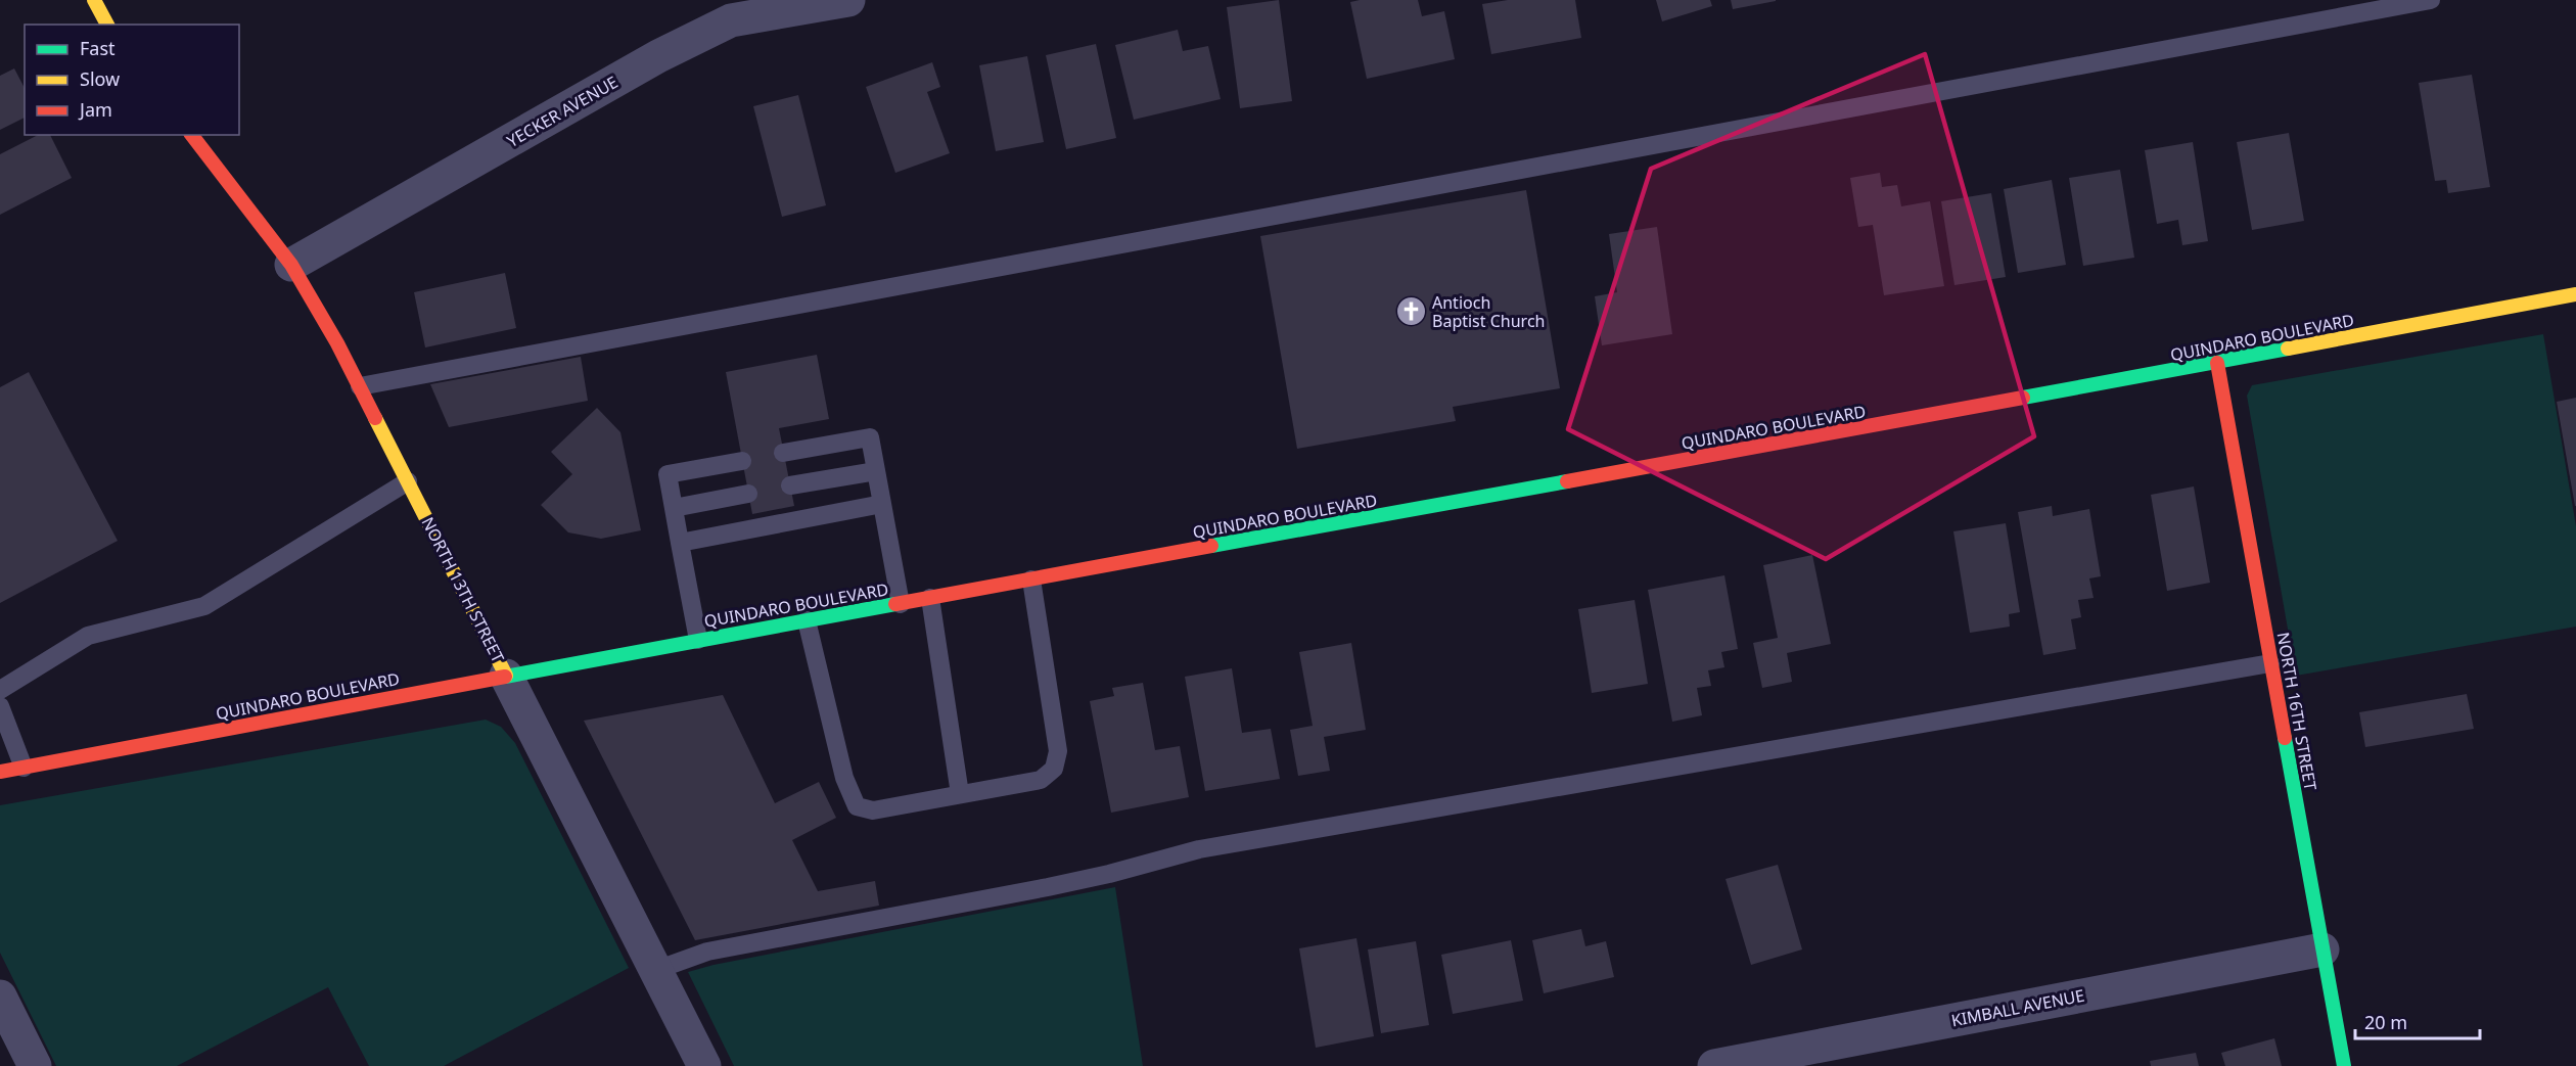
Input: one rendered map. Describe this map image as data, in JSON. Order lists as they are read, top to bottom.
{
  "streets": {
    "main road": ["QUINDARO BOULEVARD", "NORTH 13TH STREET", "NORTH 16TH STREET"],
    "street": ["YECKER AVENUE", "KIMBALL AVENUE"]
  },
  "crossings": [
    ["YECKER AVENUE", "NORTH 13TH STREET"],
    ["QUINDARO BOULEVARD", "NORTH 13TH STREET"],
    ["QUINDARO BOULEVARD", "NORTH 16TH STREET"],
    ["NORTH 16TH STREET", "KIMBALL AVENUE"]
  ],
  "places": {
    "church": ["Antioch Baptist Church"]
  },
  "legend": ["Fast", "Slow", "Jam"],
  "scale_bar": "20 m"
}
